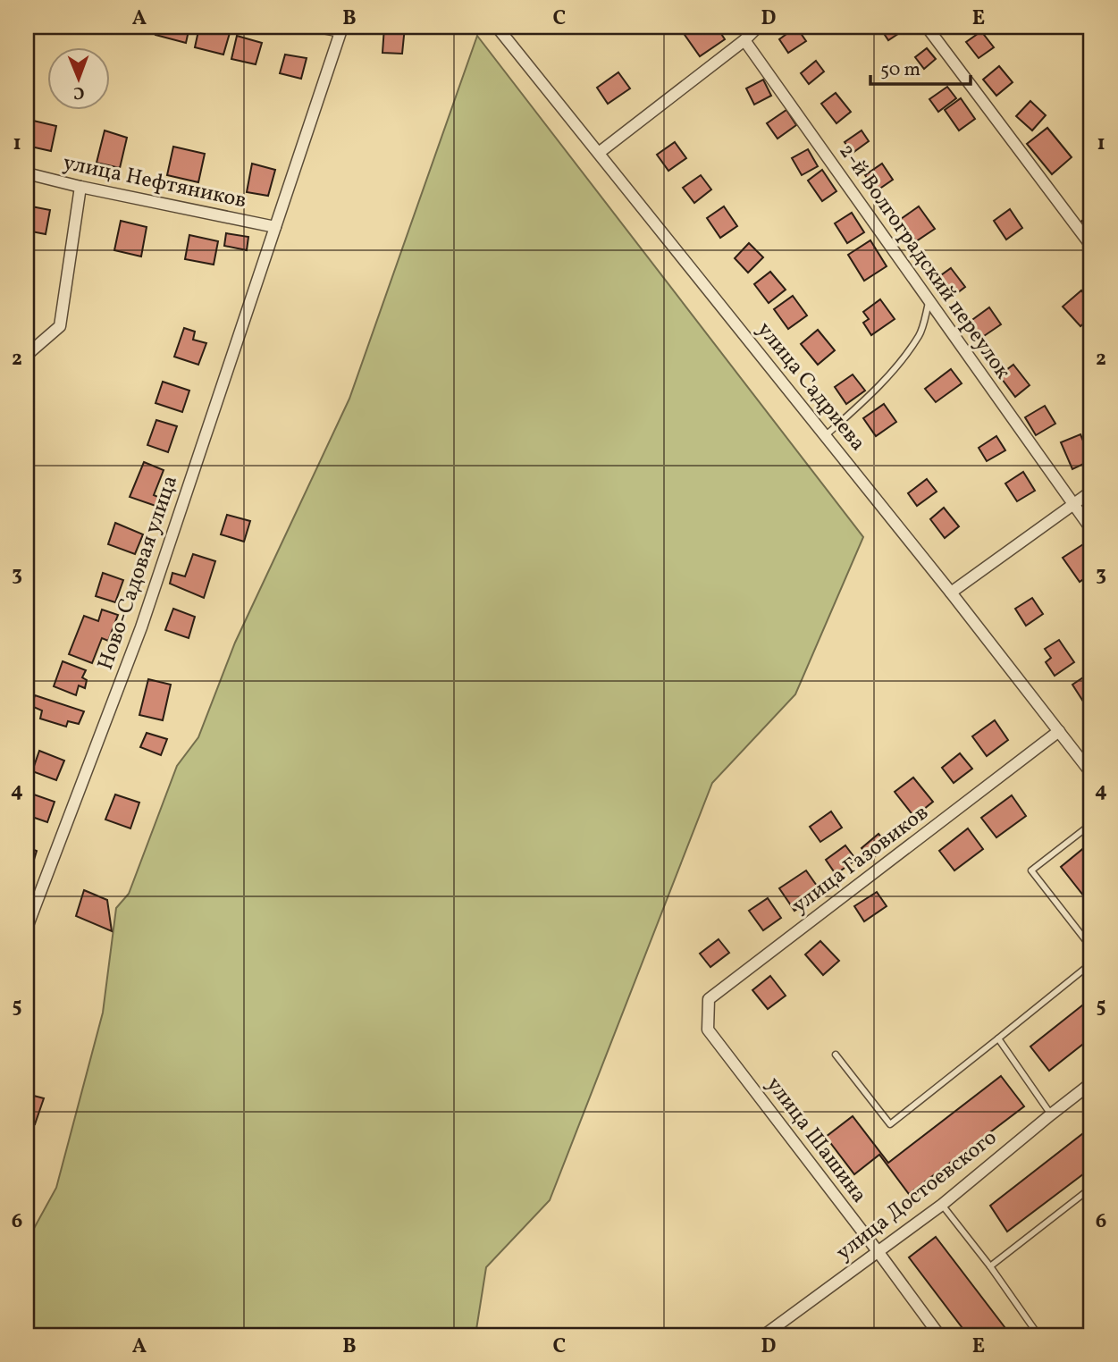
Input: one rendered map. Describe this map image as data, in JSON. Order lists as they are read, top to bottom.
{
  "streets": {
    "street": [
      "улица Нефтяников",
      "2-й Волгоградский переулок",
      "улица Садриева",
      "Ново-Садовая улица",
      "улица Газовиков",
      "улица Шашина",
      "улица Достоевского"
    ]
  },
  "crossings": [
    ["улица Нефтяников", "Ново-Садовая улица"],
    ["улица Садриева", "улица Газовиков"],
    ["улица Газовиков", "улица Шашина"],
    ["улица Шашина", "улица Достоевского"]
  ],
  "scale_bar": "50 m",
  "north": "bottom",
  "grid": {
    "columns": [
      "A",
      "B",
      "C",
      "D",
      "E"
    ],
    "rows": [
      "1",
      "2",
      "3",
      "4",
      "5",
      "6"
    ]
  }
}
